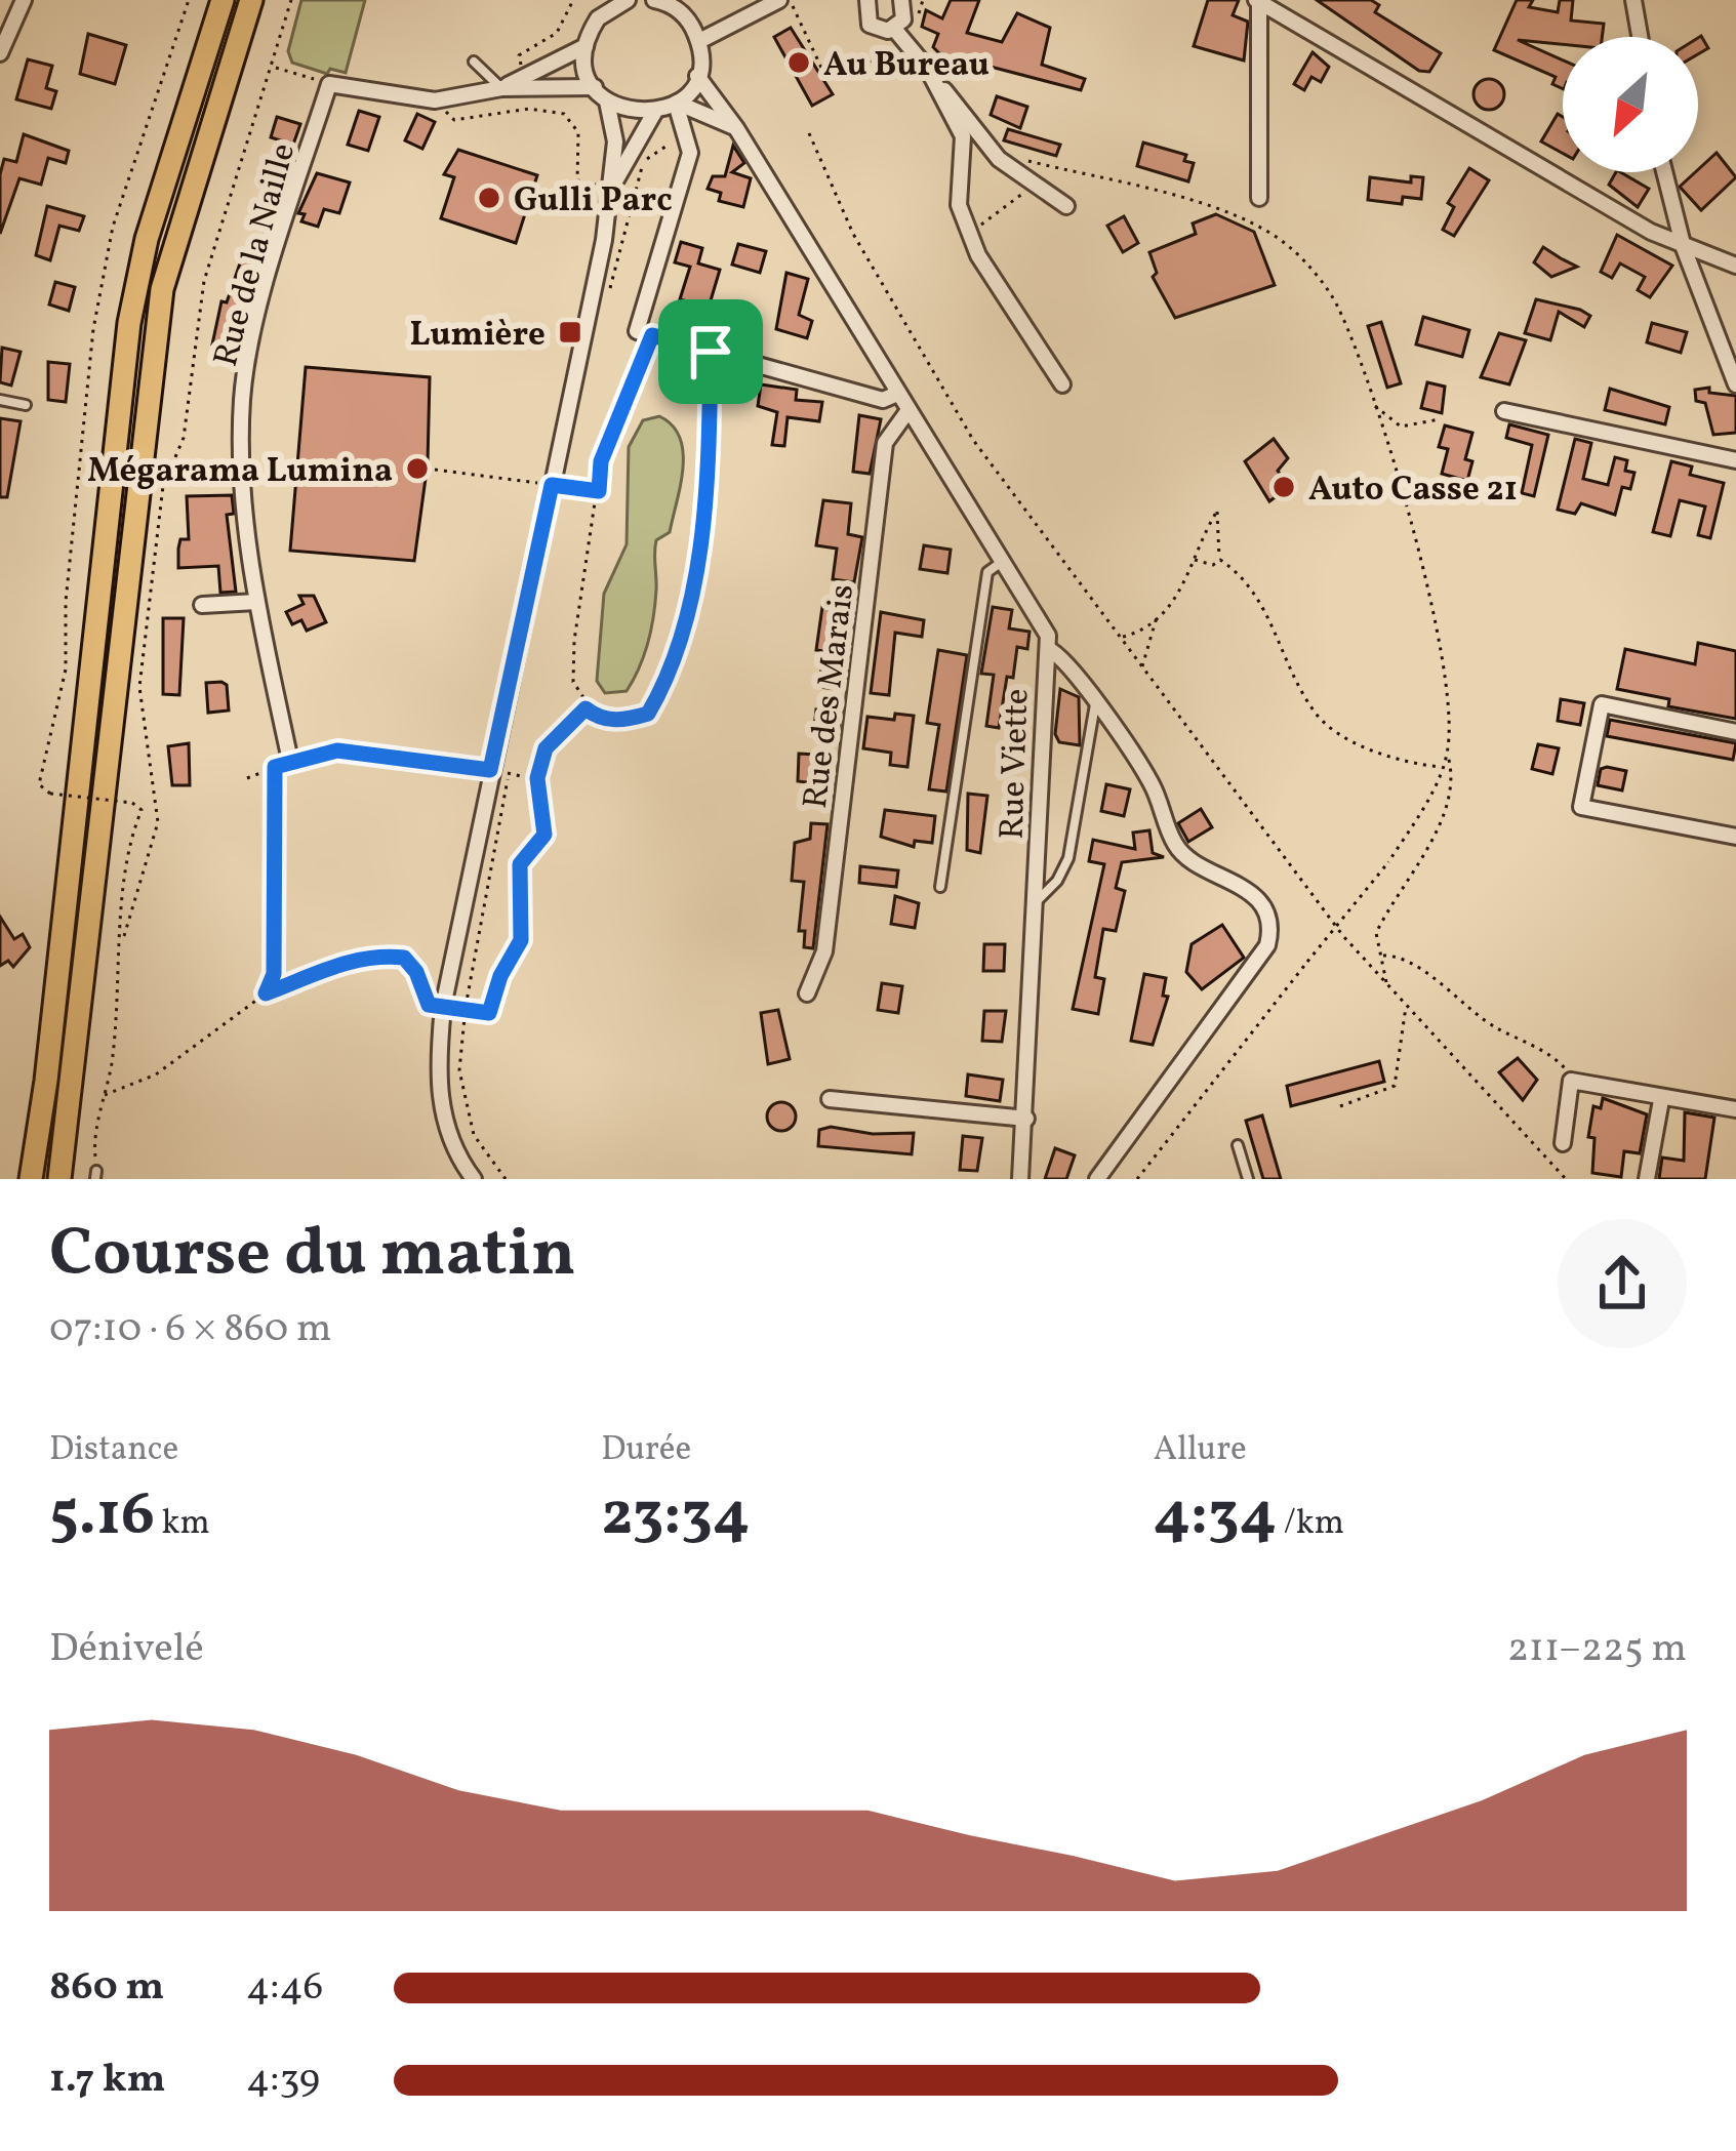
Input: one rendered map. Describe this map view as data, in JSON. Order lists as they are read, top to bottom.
{
  "streets": {
    "street": ["Rue de la Naille", "Rue des Marais", "Rue Viette"]
  },
  "crossings": [
    ["Rue des Marais", "Rue Viette"]
  ],
  "places": {
    "other": [
      "Au Bureau",
      "Gulli Parc",
      "Mégarama Lumina",
      "Auto Casse 21"
    ],
    "transit": ["Lumière"]
  },
  "north": "bottom left",
  "page": {
    "heading": ["Course du matin", "07:10 · 6 × 860 m"],
    "stats": [
      ["Distance", "5.16 km"],
      ["Durée", "23:34"],
      ["Allure", "4:34 /km"]
    ],
    "chart": ["Dénivelé", "211–225 m"],
    "list": [
      {
        "name": "860 m",
        "note": "4:46"
      },
      {
        "name": "1.7 km",
        "note": "4:39"
      }
    ]
  }
}
